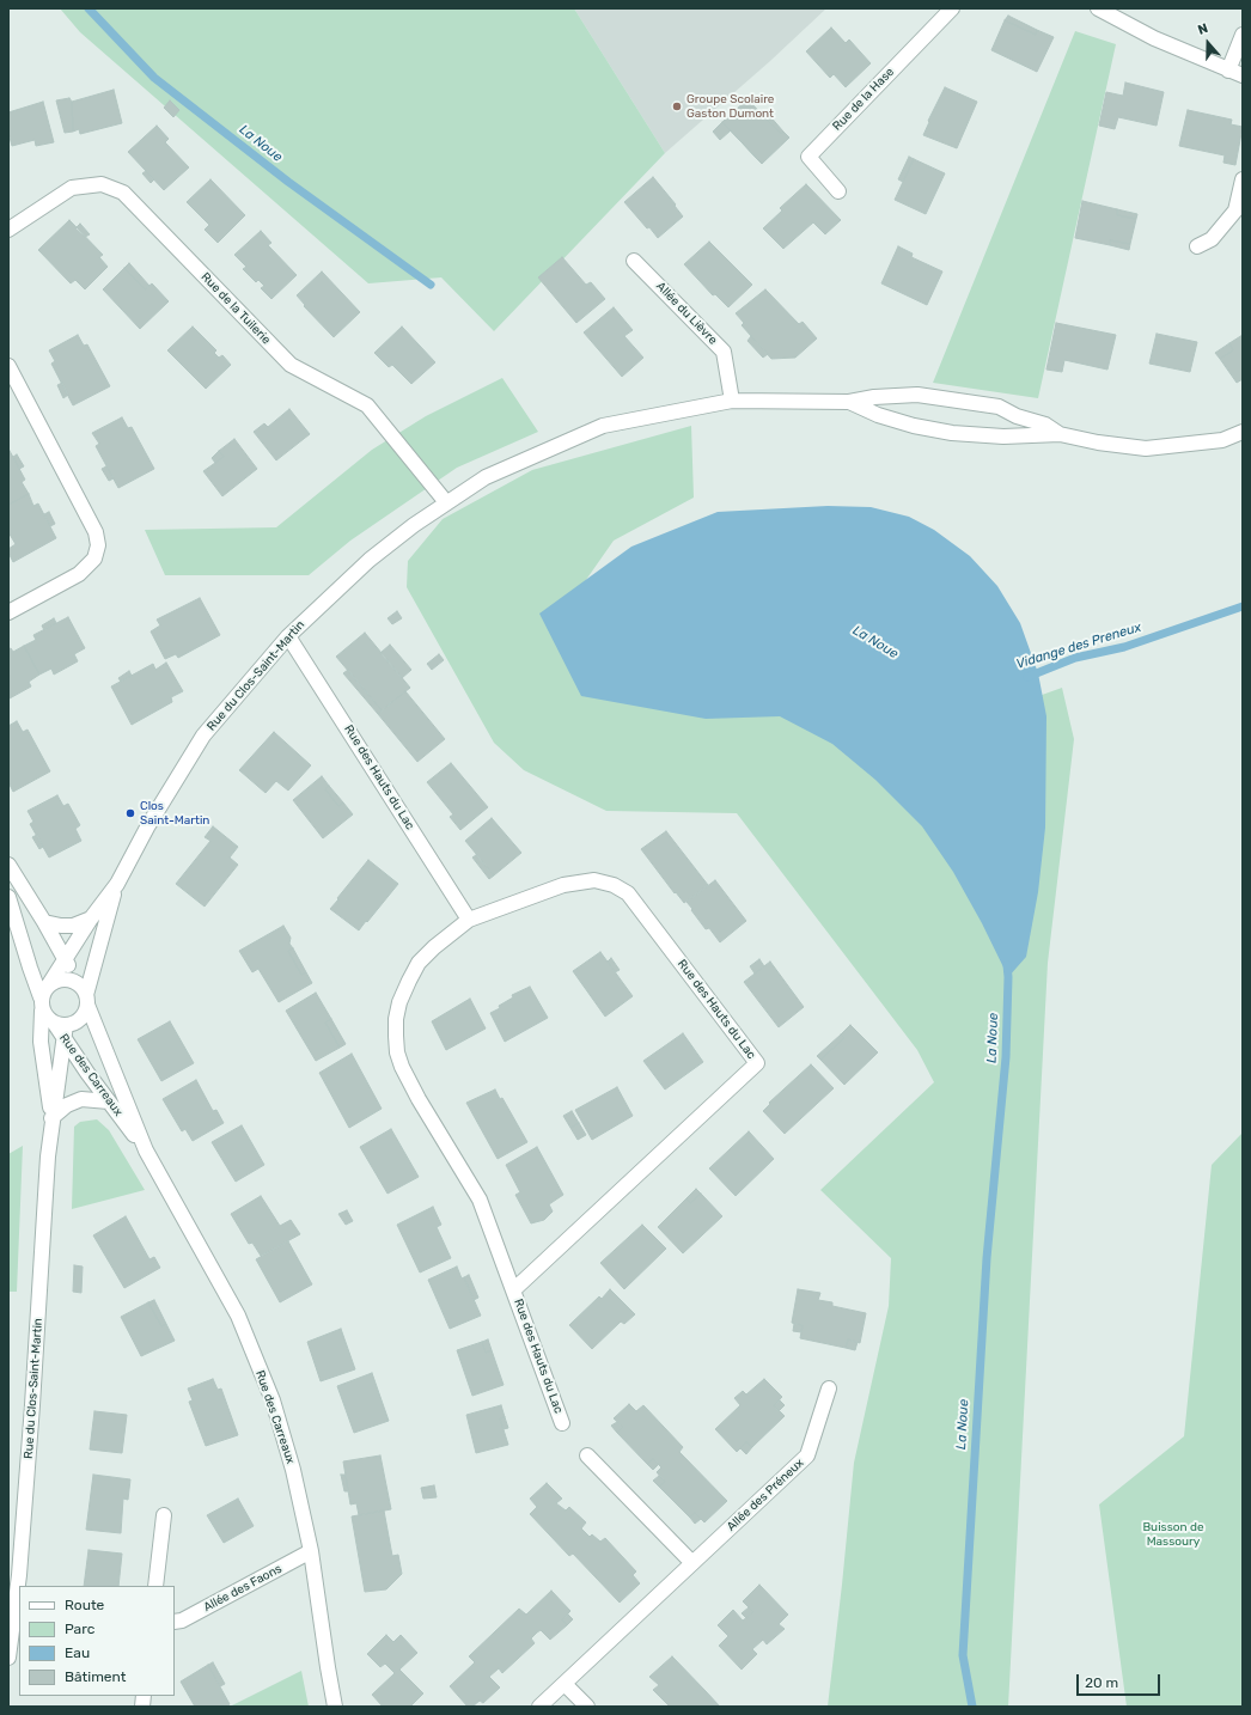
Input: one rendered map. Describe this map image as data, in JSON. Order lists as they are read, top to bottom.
{
  "streets": {
    "street": [
      "Rue de la Hase",
      "Rue de la Tuilerie",
      "Allée du Lièvre",
      "Rue du Clos-Saint-Martin",
      "Rue des Hauts du Lac",
      "Rue des Carreaux",
      "Allée des Préneux",
      "Allée des Faons"
    ]
  },
  "crossings": [
    ["Rue de la Tuilerie", "Rue du Clos-Saint-Martin"],
    ["Allée du Lièvre", "Rue du Clos-Saint-Martin"],
    ["Rue du Clos-Saint-Martin", "Rue des Hauts du Lac"],
    ["Rue du Clos-Saint-Martin", "Rue des Carreaux"],
    ["Rue des Carreaux", "Allée des Faons"]
  ],
  "water": ["La Noue", "Vidange des Preneux"],
  "parks": ["Buisson de Massoury"],
  "places": ["Groupe Scolaire Gaston Dumont", "Clos Saint-Martin"],
  "legend": [
    "Route",
    "Parc",
    "Eau",
    "Bâtiment"
  ],
  "scale_bar": "20 m",
  "north": "top"
}
